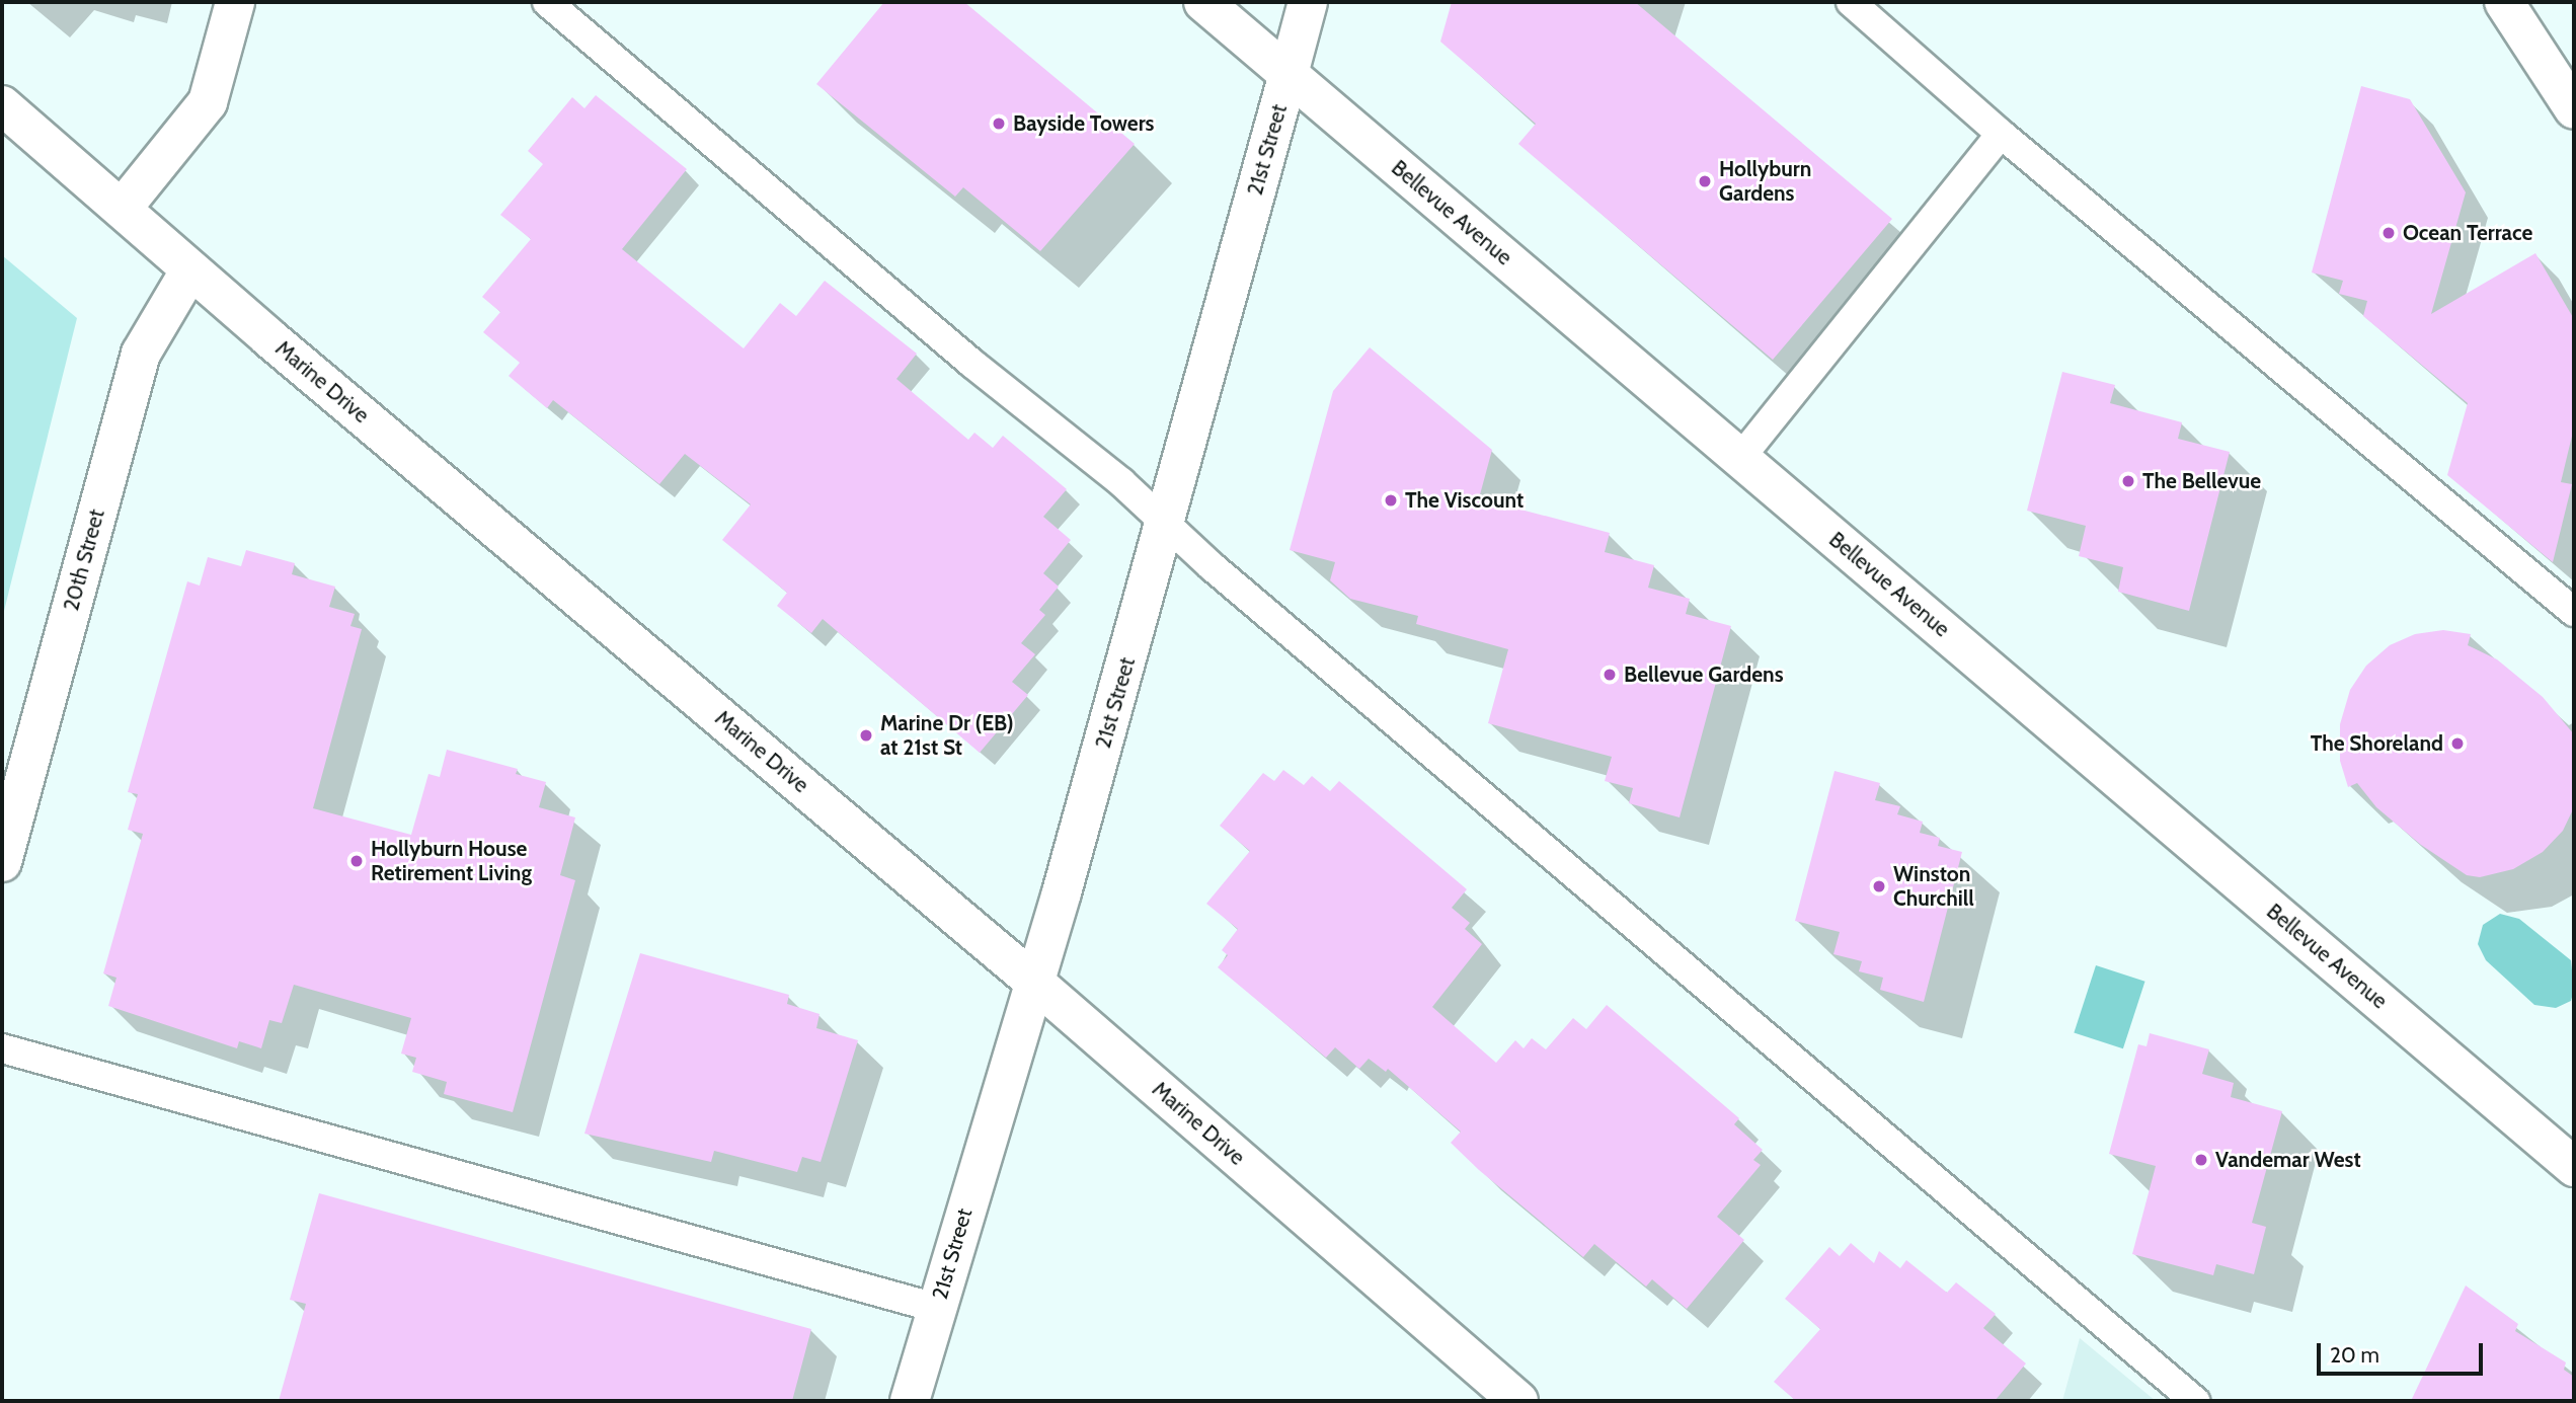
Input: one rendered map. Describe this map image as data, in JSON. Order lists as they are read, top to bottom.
{
  "streets": {
    "street": [
      "21st Street",
      "Bellevue Avenue",
      "Marine Drive",
      "20th Street"
    ]
  },
  "crossings": [
    ["21st Street", "Bellevue Avenue"],
    ["21st Street", "Marine Drive"],
    ["Marine Drive", "20th Street"]
  ],
  "places": [
    "Bayside Towers",
    "Hollyburn Gardens",
    "Ocean Terrace",
    "The Bellevue",
    "The Viscount",
    "Bellevue Gardens",
    "Marine Dr (EB) at 21st St",
    "The Shoreland",
    "Hollyburn House Retirement Living",
    "Winston Churchill",
    "Vandemar West"
  ],
  "scale_bar": "20 m"
}
